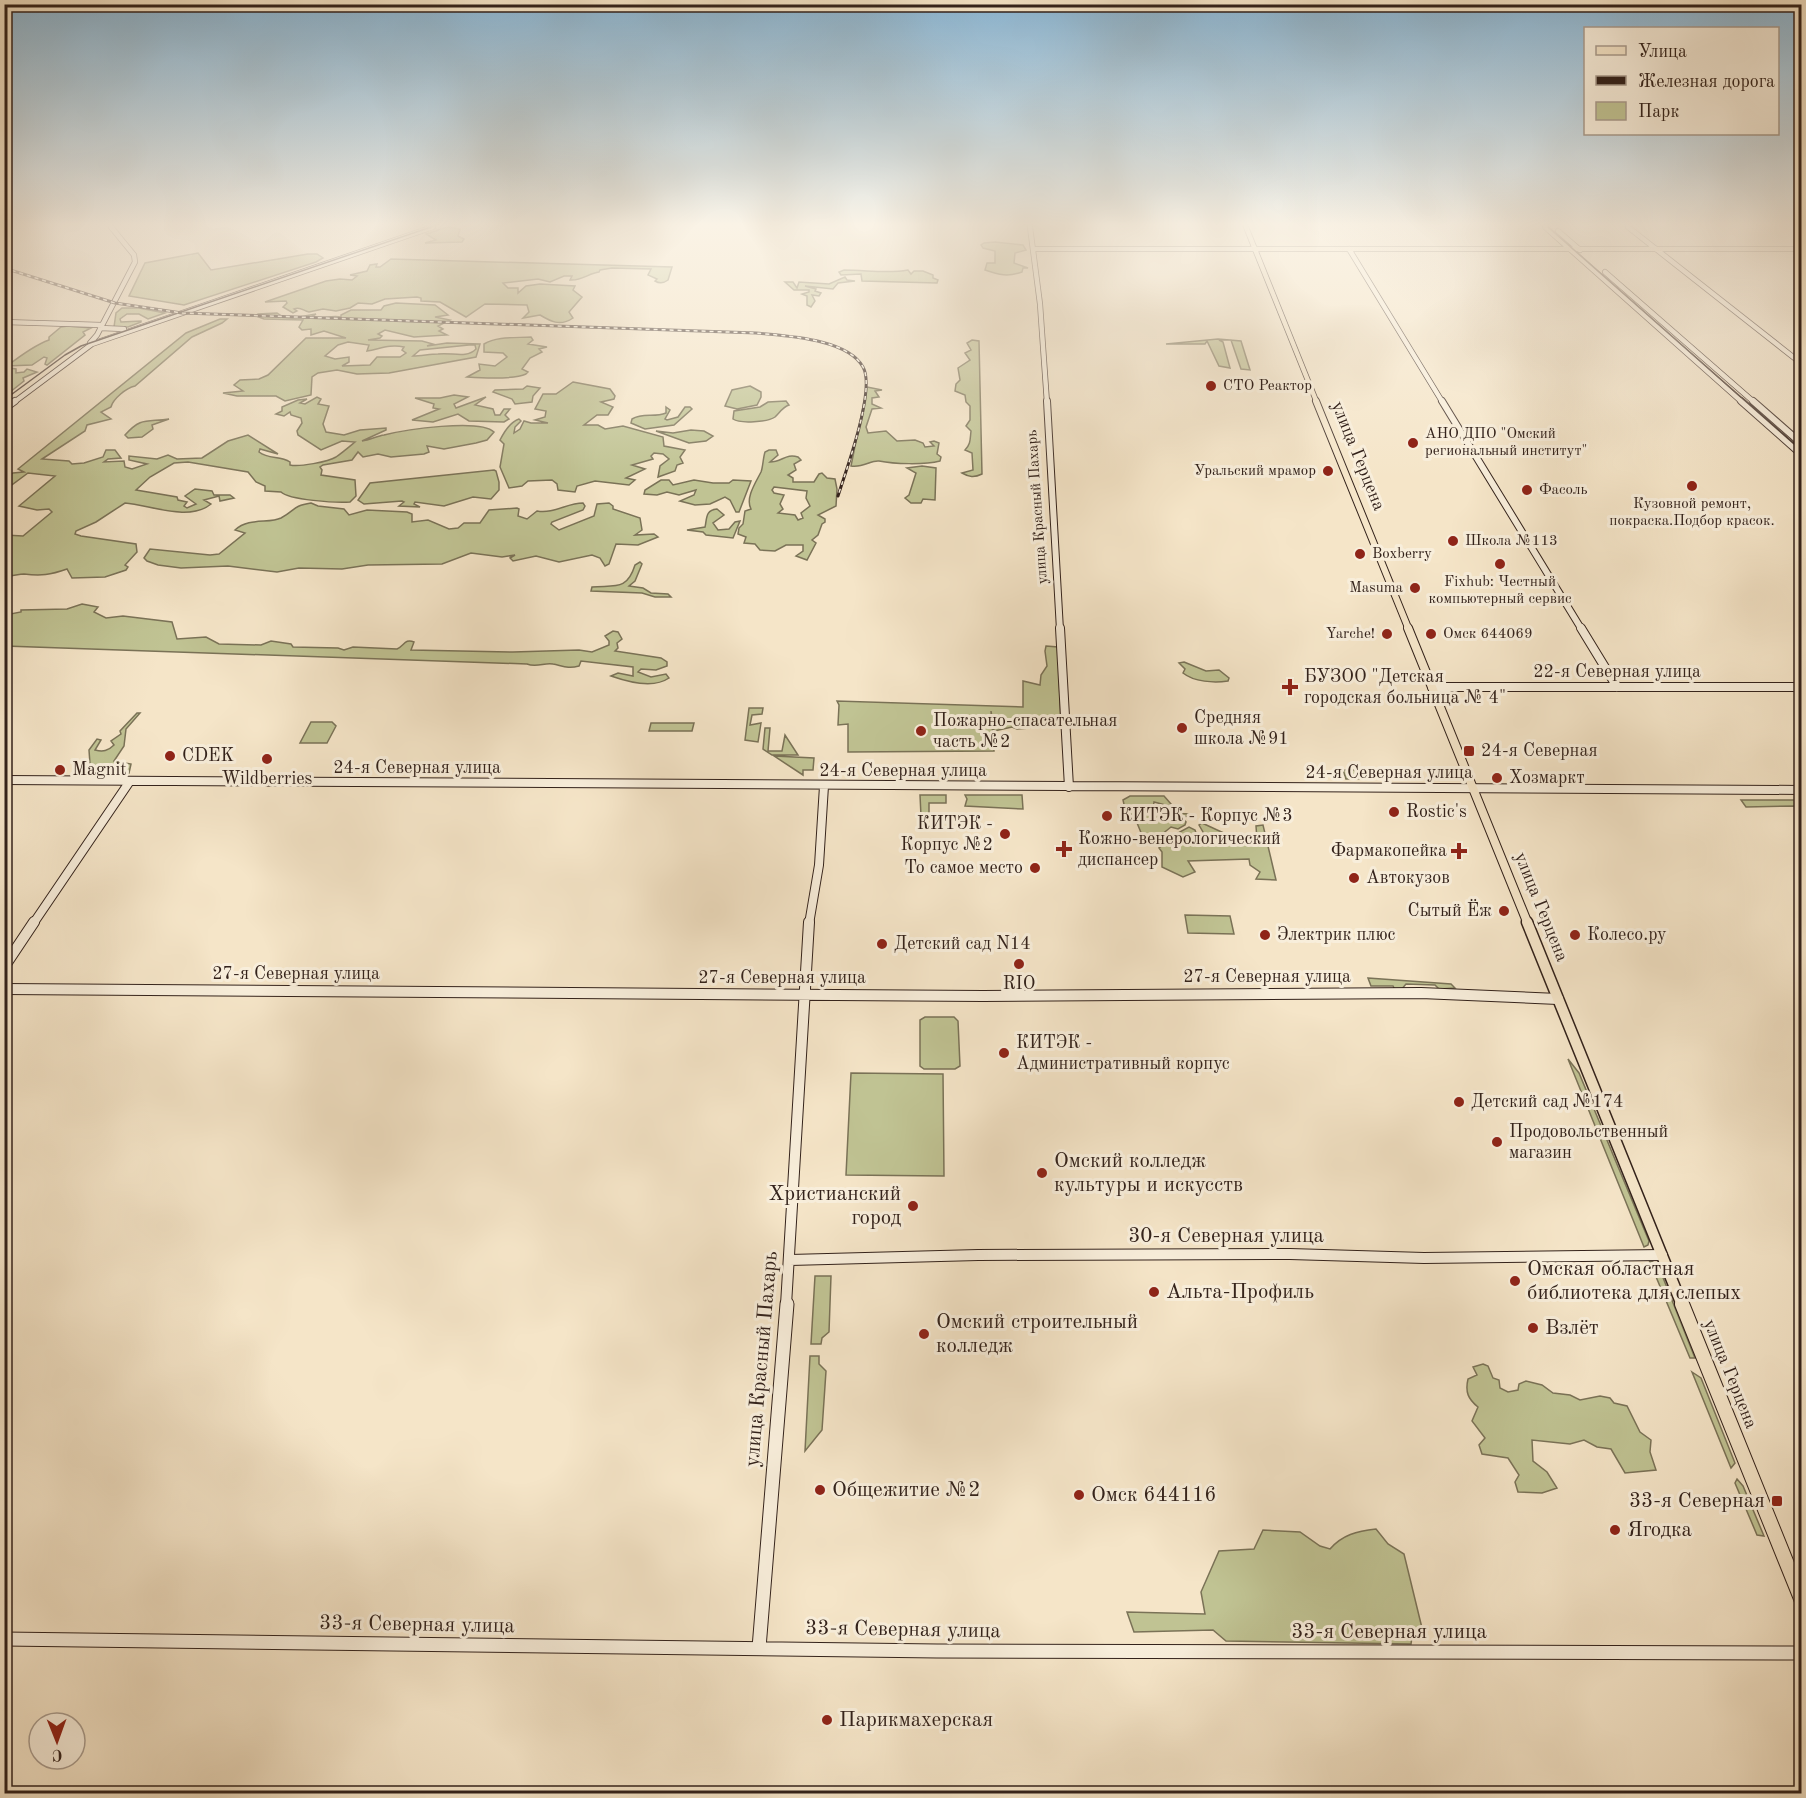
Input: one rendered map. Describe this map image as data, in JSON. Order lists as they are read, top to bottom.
{
  "streets": {
    "main road": ["улица Герцена"],
    "street": [
      "улица Красный Пахарь",
      "22-я Северная улица",
      "24-я Северная улица",
      "27-я Северная улица",
      "30-я Северная улица",
      "33-я Северная улица"
    ]
  },
  "crossings": [
    ["улица Герцена", "22-я Северная улица"],
    ["улица Герцена", "24-я Северная улица"],
    ["улица Герцена", "27-я Северная улица"],
    ["улица Герцена", "30-я Северная улица"],
    ["улица Красный Пахарь", "24-я Северная улица"],
    ["улица Красный Пахарь", "27-я Северная улица"],
    ["улица Красный Пахарь", "30-я Северная улица"],
    ["улица Красный Пахарь", "33-я Северная улица"]
  ],
  "places": {
    "other": [
      "СТО Реактор",
      "АНО ДПО \"Омский региональный институт\"",
      "Уральский мрамор",
      "Кузовной ремонт, покраска.Подбор красок.",
      "Фасоль",
      "Школа №113",
      "Boxberry",
      "Fixhub: Честный компьютерный сервис",
      "Masuma",
      "Yarche!",
      "Омск 644069",
      "Средняя школа №91",
      "Пожарно-спасательная часть №2",
      "CDEK",
      "Wildberries",
      "Magnit",
      "Хозмаркт",
      "Rostic's",
      "КИТЭК - Корпус №3",
      "КИТЭК - Корпус №2",
      "То самое место",
      "Автокузов",
      "Сытый Ёж",
      "Электрик плюс",
      "Колесо.ру",
      "Детский сад N14",
      "RIO",
      "КИТЭК - Административный корпус",
      "Детский сад №174",
      "Продовольственный магазин",
      "Омский колледж культуры и искусств",
      "Христианский город",
      "Омская областная библиотека для слепых",
      "Альта-Профиль",
      "Взлёт",
      "Омский строительный колледж",
      "Общежитие №2",
      "Омск 644116",
      "Ягодка",
      "Парикмахерская"
    ],
    "health": ["БУЗОО \"Детская городская больница № 4\"", "Кожно-венерологический диспансер", "Фармакопейка"],
    "transit": ["24-я Северная", "33-я Северная"]
  },
  "legend": ["Улица", "Железная дорога", "Парк"],
  "north": "bottom"
}
